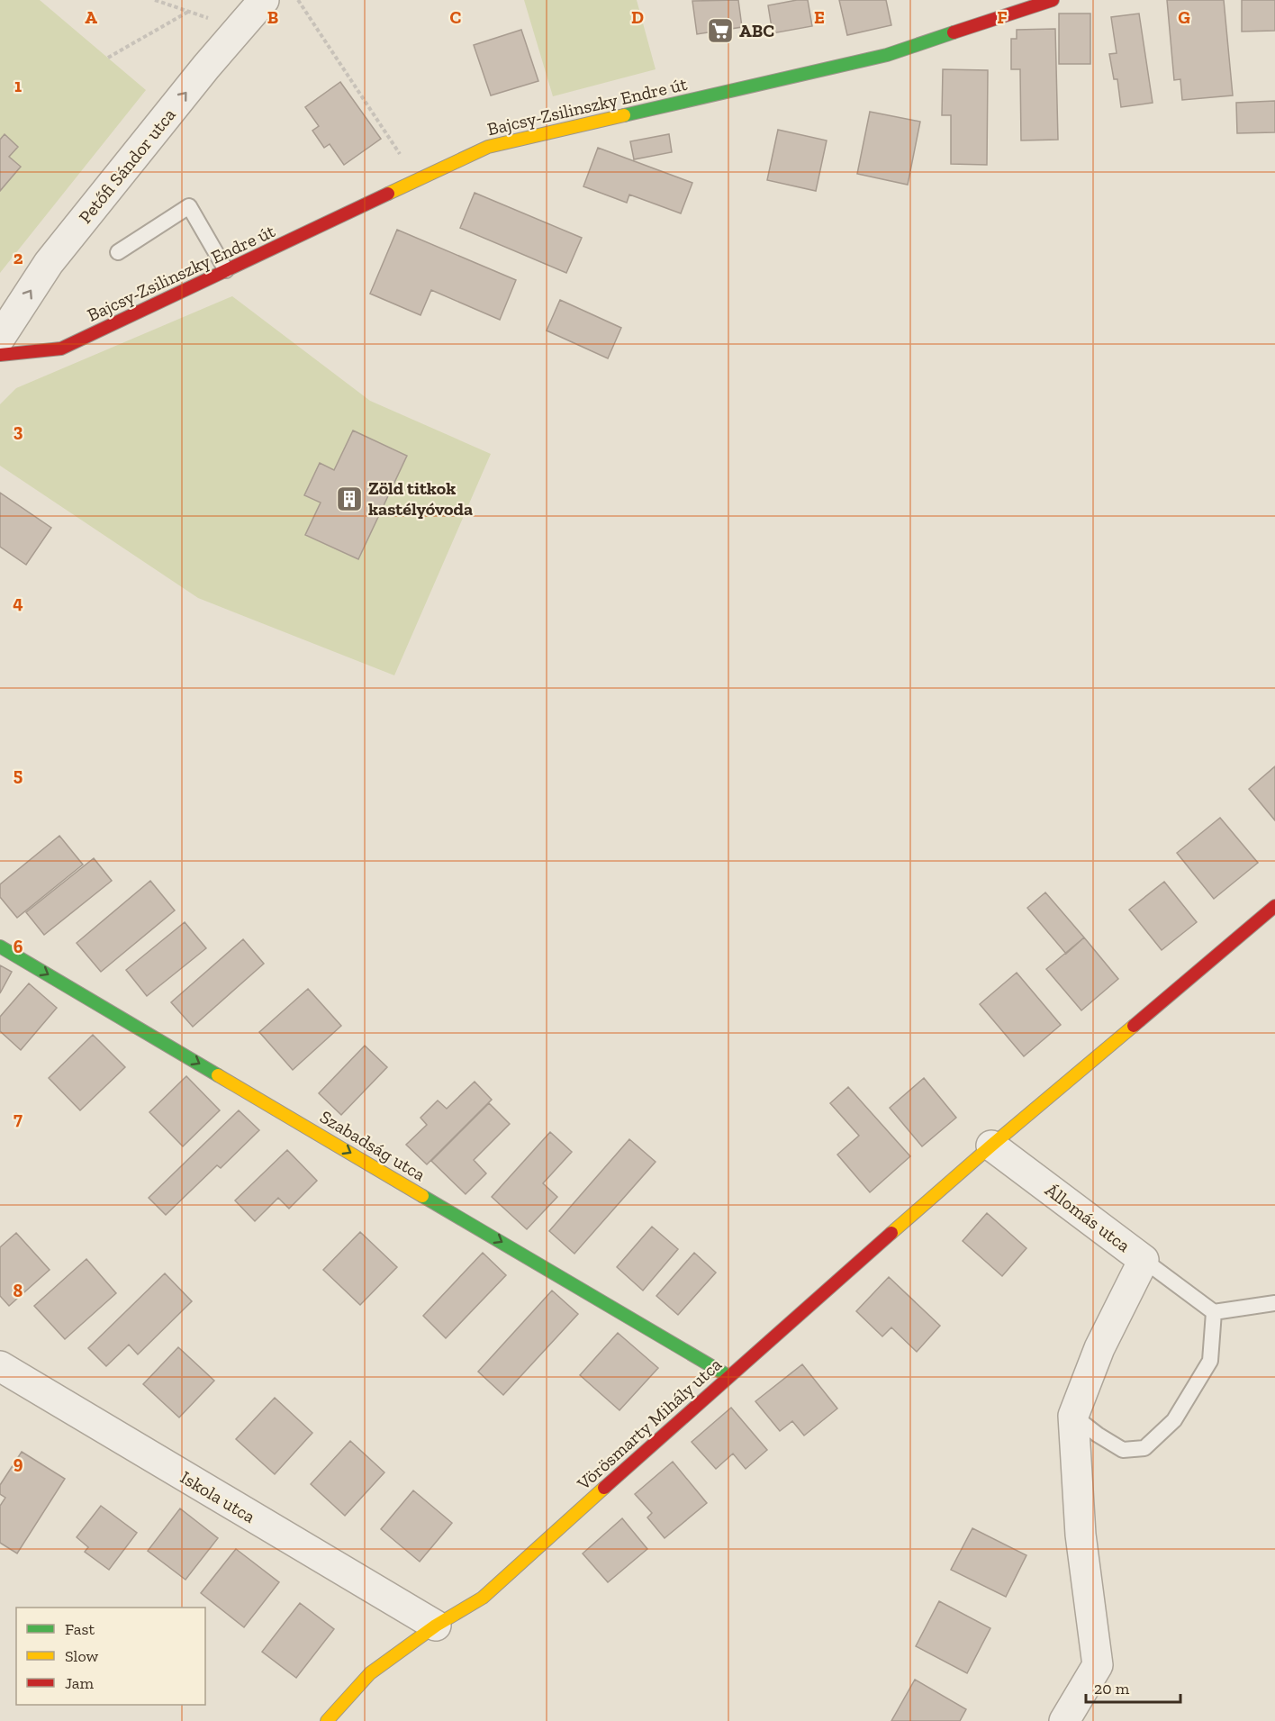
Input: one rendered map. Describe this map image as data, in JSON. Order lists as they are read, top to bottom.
{
  "streets": {
    "street": [
      "Bajcsy-Zsilinszky Endre út",
      "Petőfi Sándor utca",
      "Szabadság utca",
      "Állomás utca",
      "Vörösmarty Mihály utca",
      "Iskola utca"
    ]
  },
  "crossings": [
    ["Szabadság utca", "Vörösmarty Mihály utca"],
    ["Állomás utca", "Vörösmarty Mihály utca"],
    ["Vörösmarty Mihály utca", "Iskola utca"]
  ],
  "one_way": ["Petőfi Sándor utca", "Szabadság utca"],
  "places": {
    "supermarket": ["ABC"],
    "building": ["Zöld titkok kastélyóvoda"]
  },
  "legend": ["Fast", "Slow", "Jam"],
  "scale_bar": "20 m",
  "grid": {
    "columns": [
      "A",
      "B",
      "C",
      "D",
      "E",
      "F",
      "G"
    ],
    "rows": [
      "1",
      "2",
      "3",
      "4",
      "5",
      "6",
      "7",
      "8",
      "9"
    ]
  }
}
